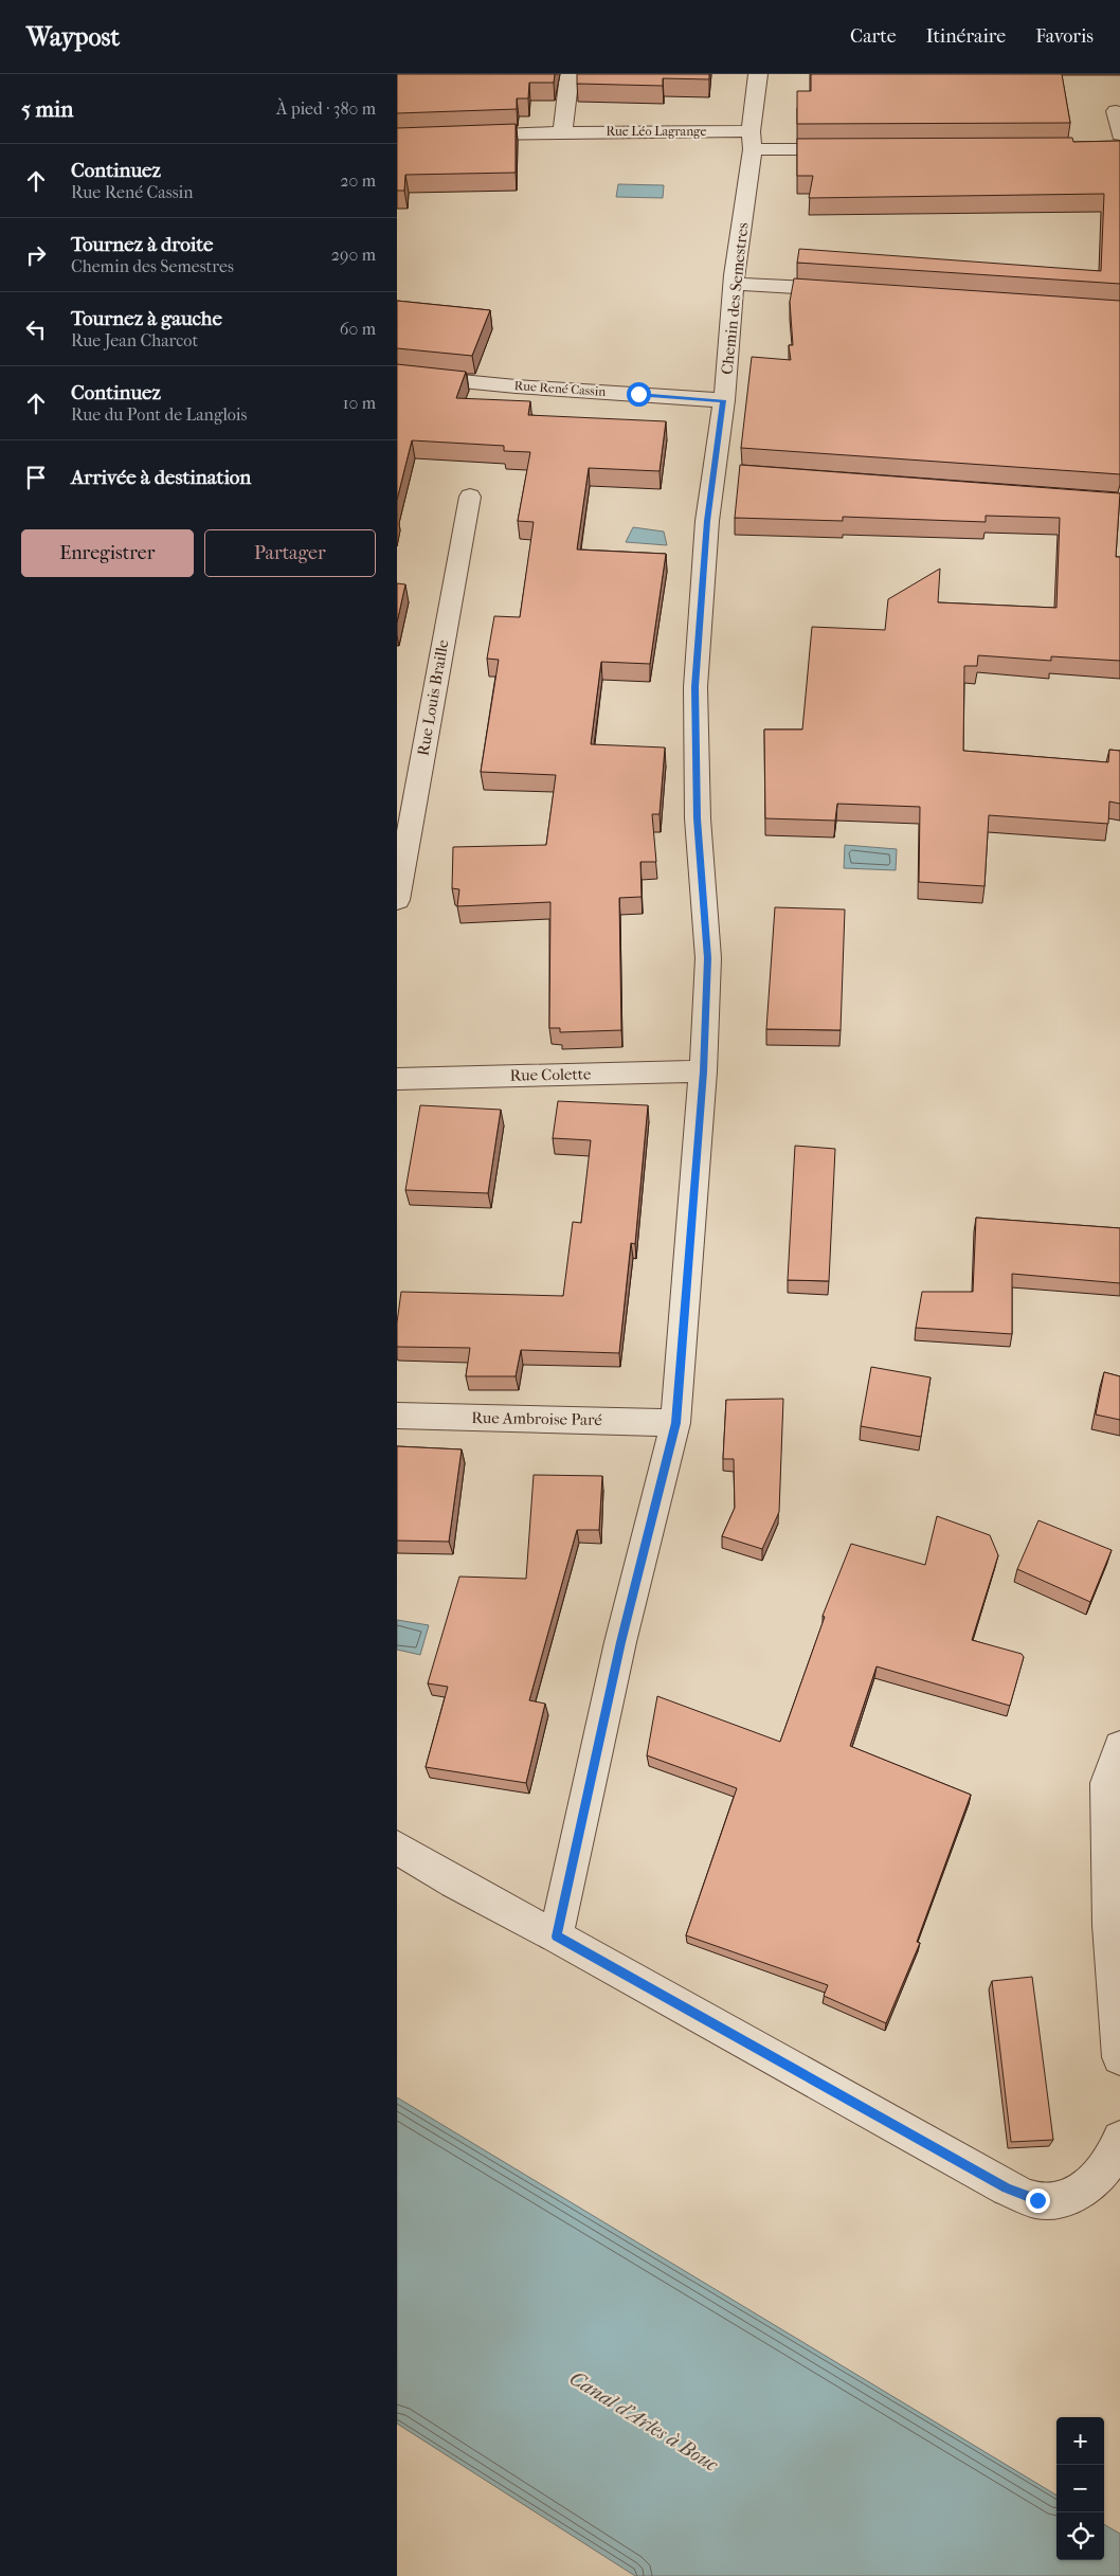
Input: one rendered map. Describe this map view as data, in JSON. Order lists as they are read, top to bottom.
{
  "streets": {
    "street": [
      "Rue Léo Lagrange",
      "Chemin des Semestres",
      "Rue René Cassin",
      "Rue Louis Braille",
      "Rue Colette",
      "Rue Ambroise Paré"
    ]
  },
  "crossings": [
    ["Rue Léo Lagrange", "Chemin des Semestres"],
    ["Chemin des Semestres", "Rue René Cassin"],
    ["Chemin des Semestres", "Rue Colette"],
    ["Chemin des Semestres", "Rue Ambroise Paré"]
  ],
  "water": ["Canal d'Arles à Bouc"],
  "page": {
    "header": "Waypost",
    "nav": ["Carte", "Itinéraire", "Favoris"],
    "heading": ["5 min", "À pied · 380 m"],
    "list": [
      ["Continuez", "Rue René Cassin", "20 m"],
      ["Tournez à droite", "Chemin des Semestres", "290 m"],
      ["Tournez à gauche", "Rue Jean Charcot", "60 m"],
      ["Continuez", "Rue du Pont de Langlois", "10 m"],
      "Arrivée à destination"
    ],
    "buttons": ["Enregistrer", "Partager"],
    "map_buttons": ["+", "−"]
  }
}
